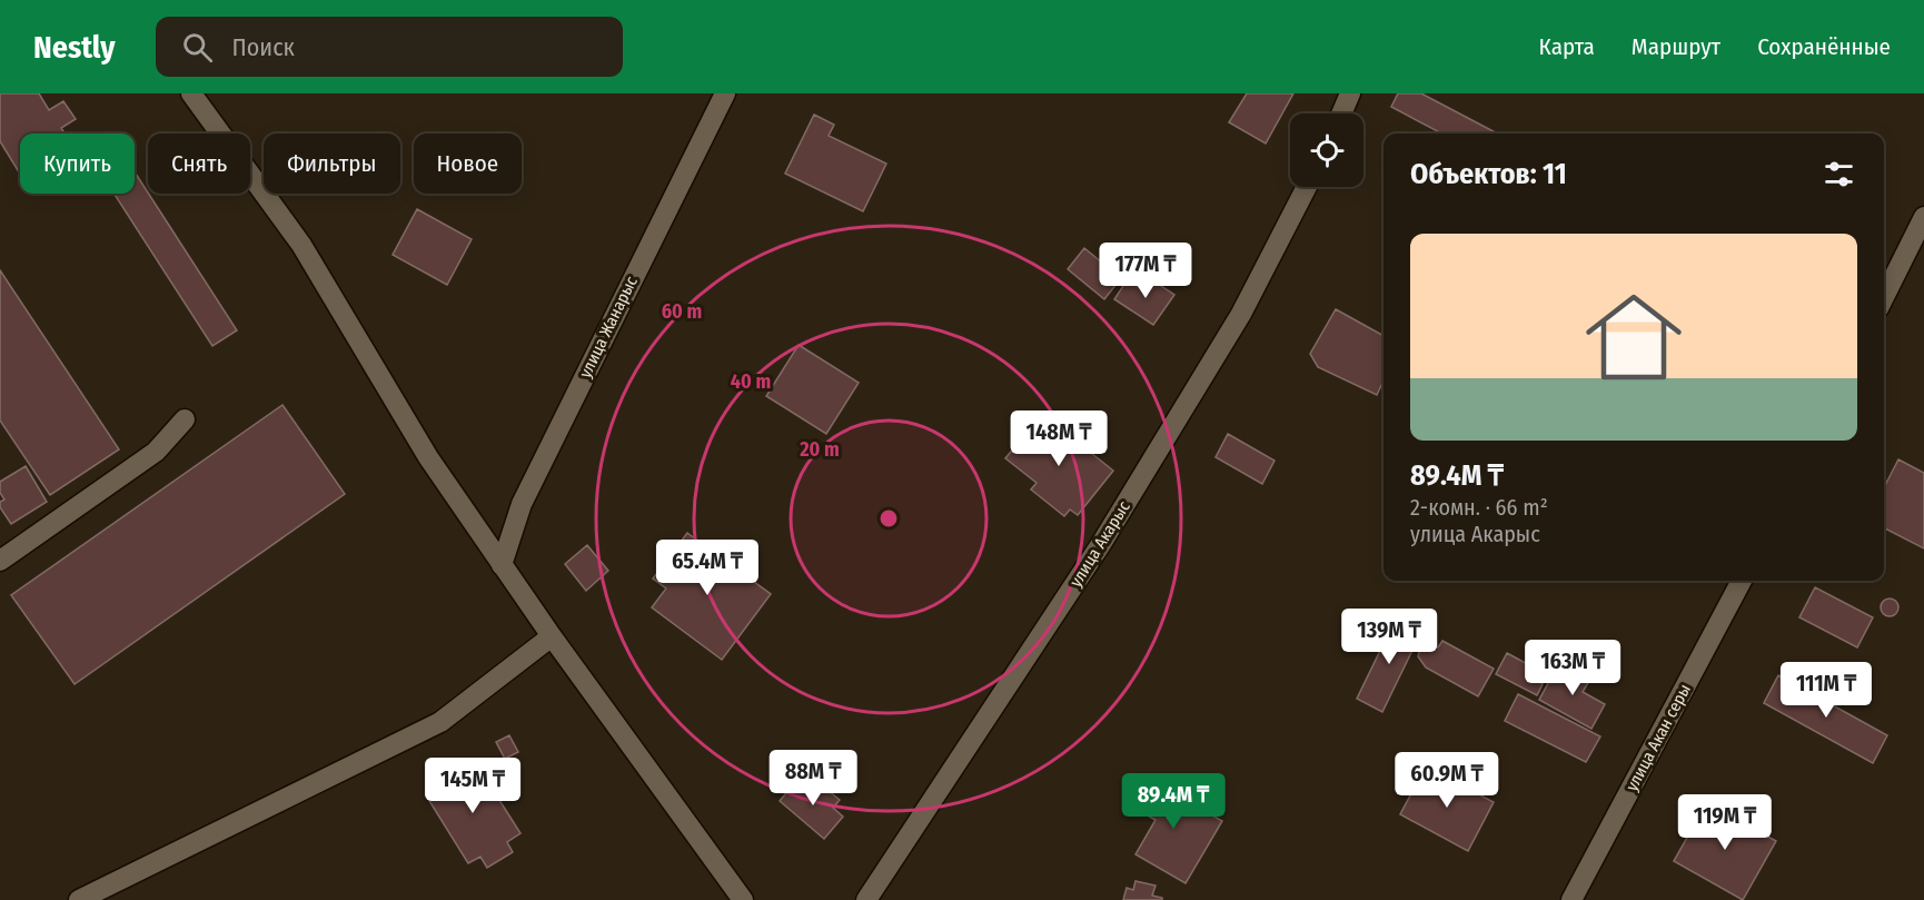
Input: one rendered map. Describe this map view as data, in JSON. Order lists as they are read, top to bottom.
{
  "streets": {
    "street": ["улица Жанарыс", "улица Акарыс", "улица Акан серы"]
  },
  "page": {
    "header": "Nestly",
    "search": "Поиск",
    "nav": ["Карта", "Маршрут", "Сохранённые"],
    "chip": [
      "Купить",
      "Снять",
      "Фильтры",
      "Новое"
    ],
    "heading": "Объектов: 11",
    "list": [
      {
        "name": "89.4M ₸",
        "note": "2-комн. · 66 m² · улица Акарыс"
      }
    ],
    "price": [
      "177M ₸",
      "148M ₸",
      "65.4M ₸",
      "139M ₸",
      "163M ₸",
      "111M ₸",
      "88M ₸",
      "60.9M ₸",
      "145M ₸",
      "89.4M ₸",
      "119M ₸"
    ]
  },
  "rings": ["60 m", "40 m", "20 m"]
}
